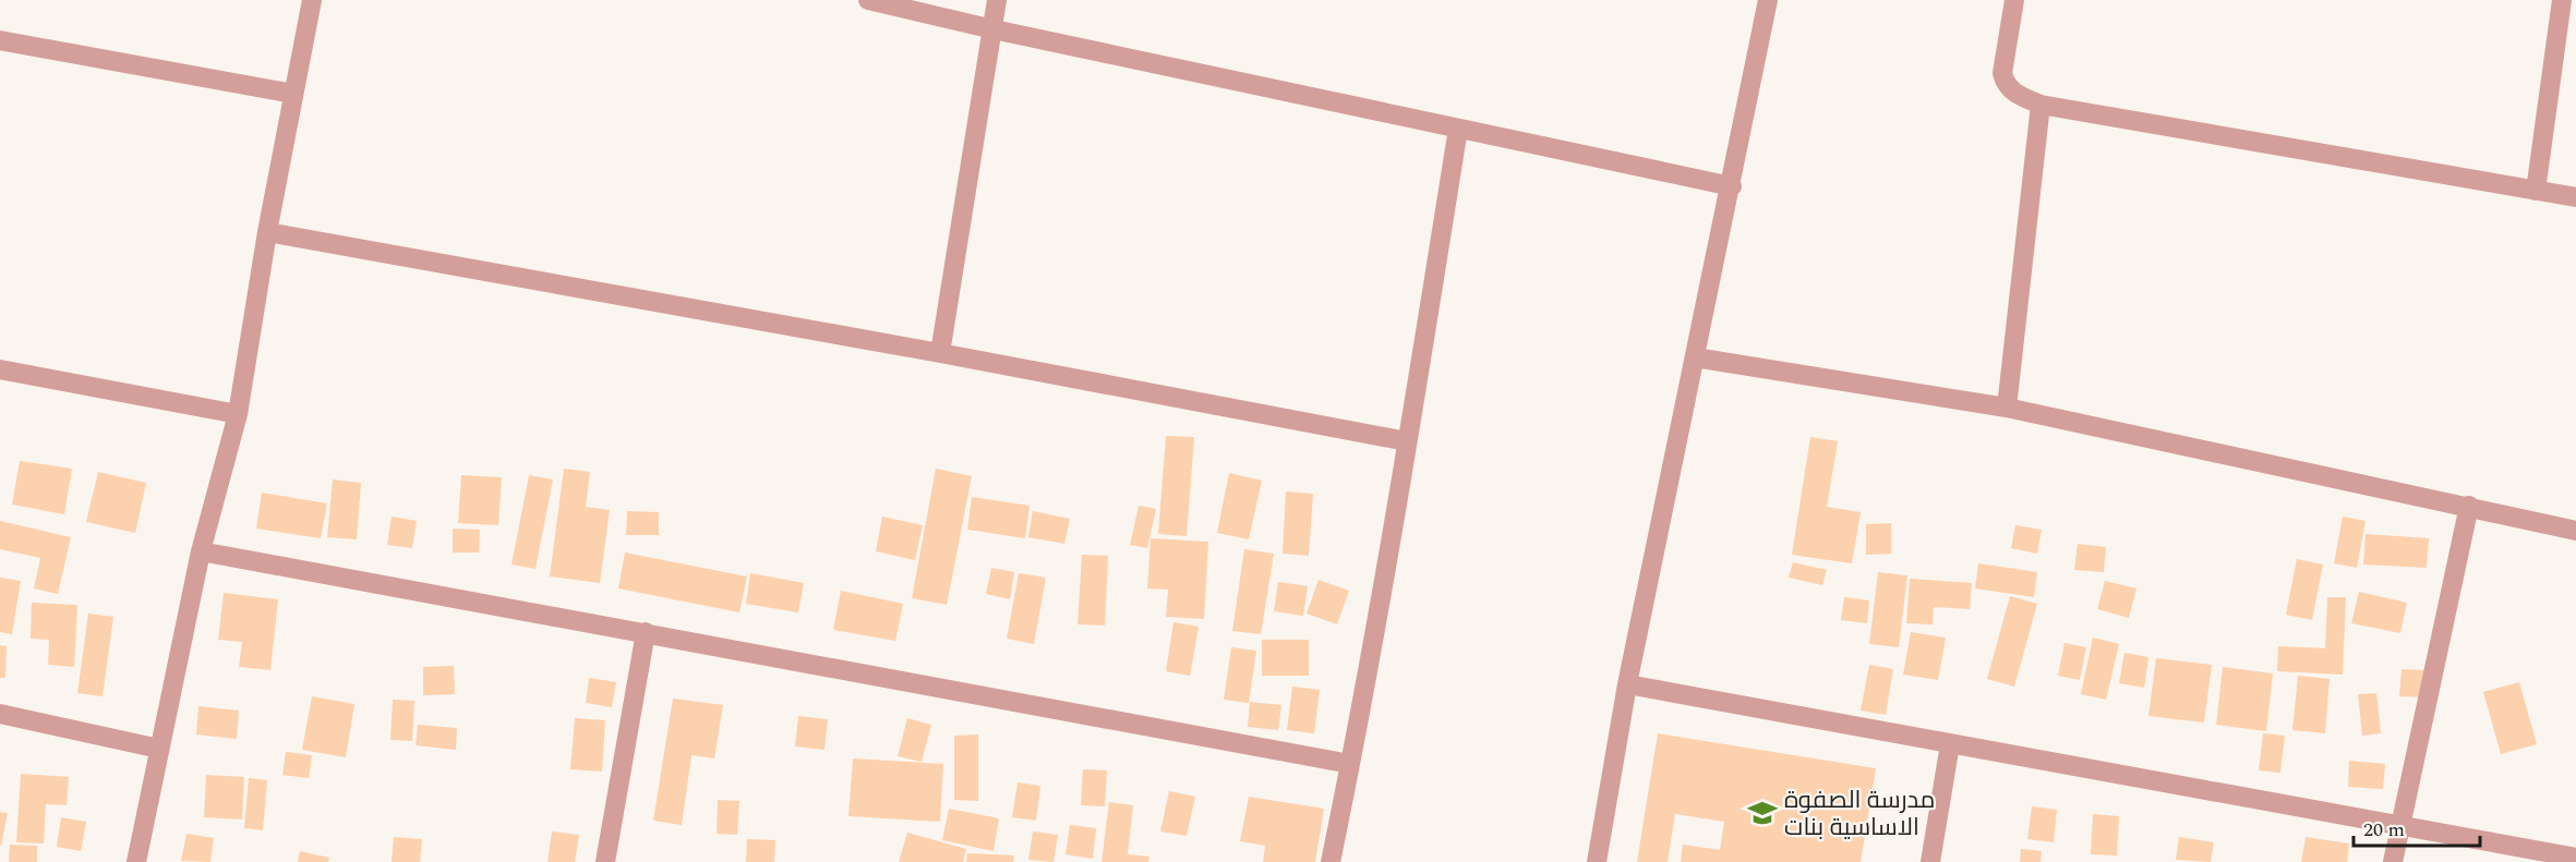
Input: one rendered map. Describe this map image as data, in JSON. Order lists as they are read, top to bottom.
{
  "places": {
    "school or university": ["مدرسة الصفوة الاساسية بنات"]
  },
  "scale_bar": "20 m"
}
